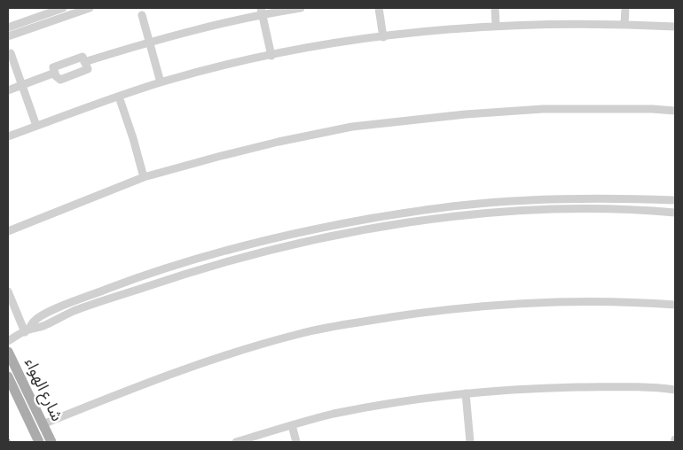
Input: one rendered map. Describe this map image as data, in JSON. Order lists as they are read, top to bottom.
{
  "streets": {
    "main road": ["شارع الهواء"]
  }
}
